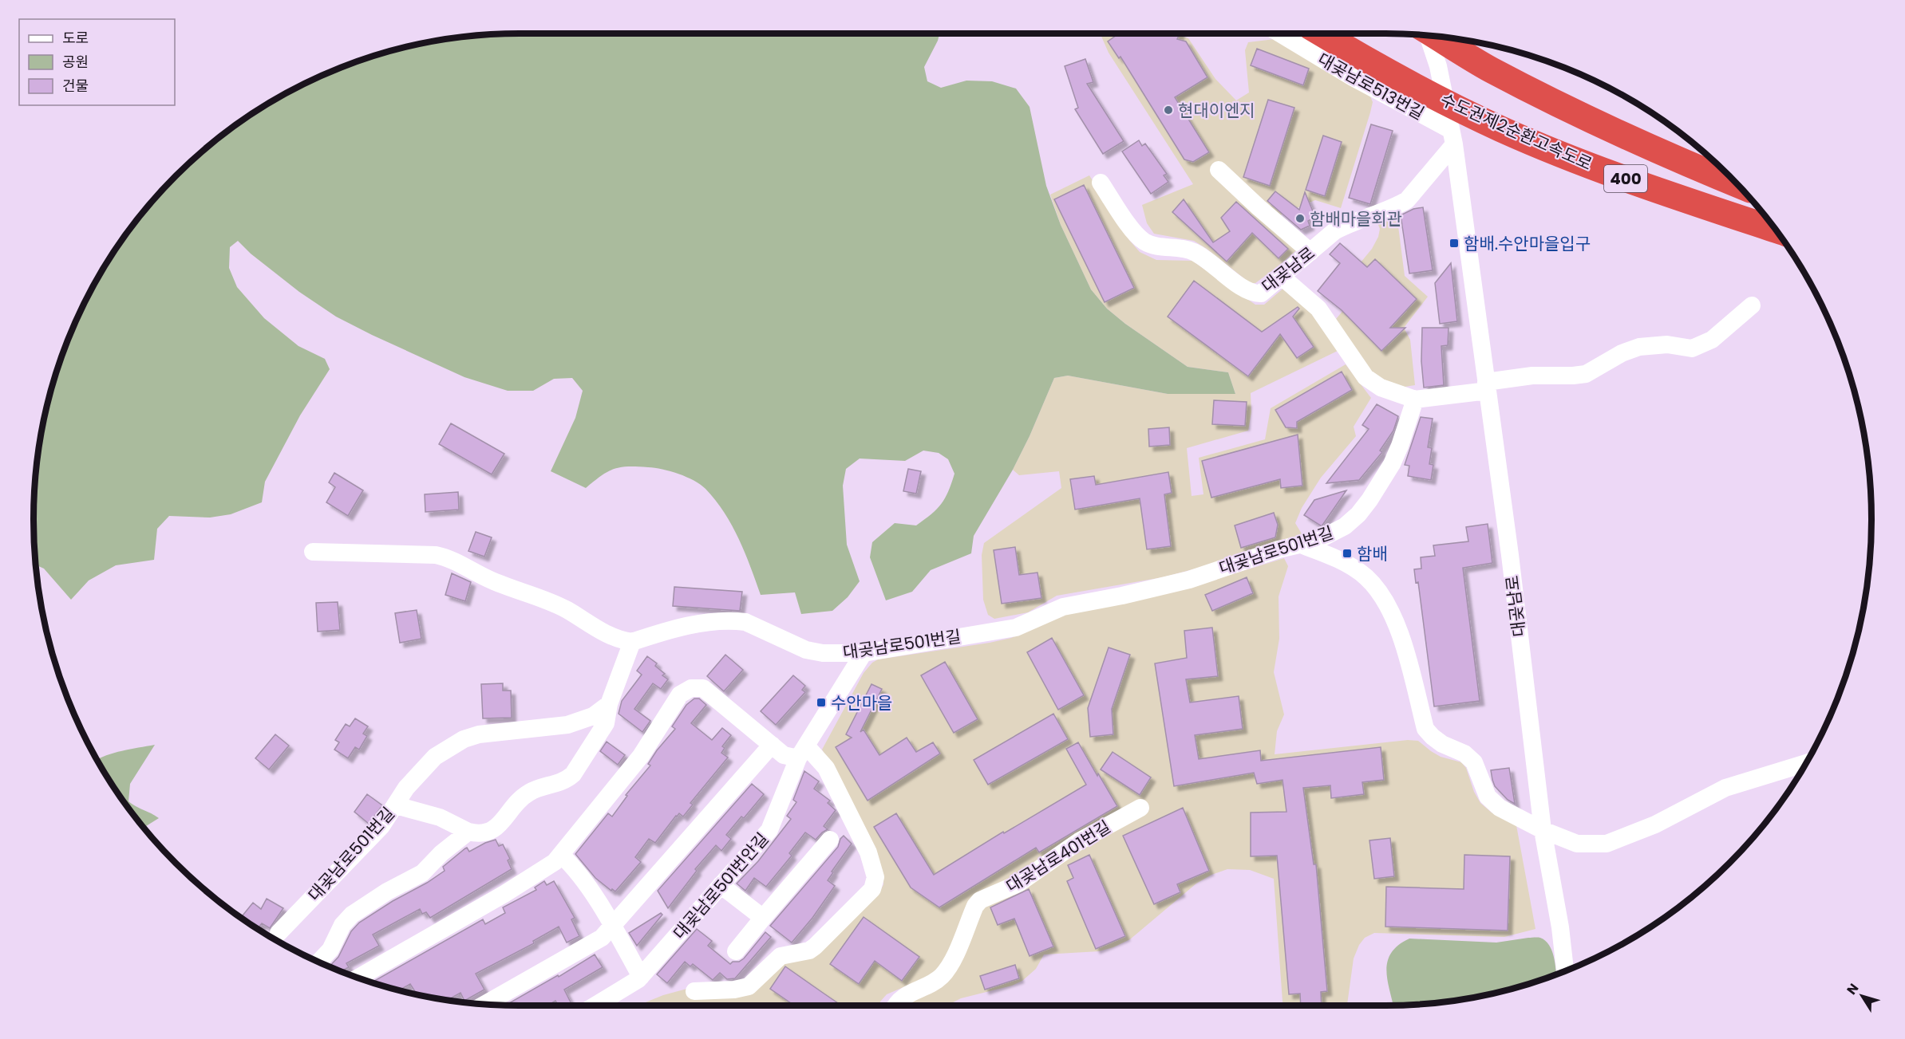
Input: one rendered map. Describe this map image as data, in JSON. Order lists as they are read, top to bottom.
{
  "streets": {
    "highway": ["수도권제2순환고속도로", "400"],
    "street": [
      "대곶남로513번길",
      "대곶남로",
      "대곶남로501번길",
      "대곶남로401번길",
      "대곶남로501번안길"
    ]
  },
  "crossings": [
    ["대곶남로513번길", "수도권제2순환고속도로"],
    ["대곶남로513번길", "대곶남로"],
    ["수도권제2순환고속도로", "대곶남로"],
    ["대곶남로501번길", "대곶남로501번안길"]
  ],
  "places": {
    "other": ["현대이엔지", "함배마을회관"],
    "transit": ["함배.수안마을입구", "함배", "수안마을"]
  },
  "legend": ["도로", "공원", "건물"],
  "north": "top left"
}
